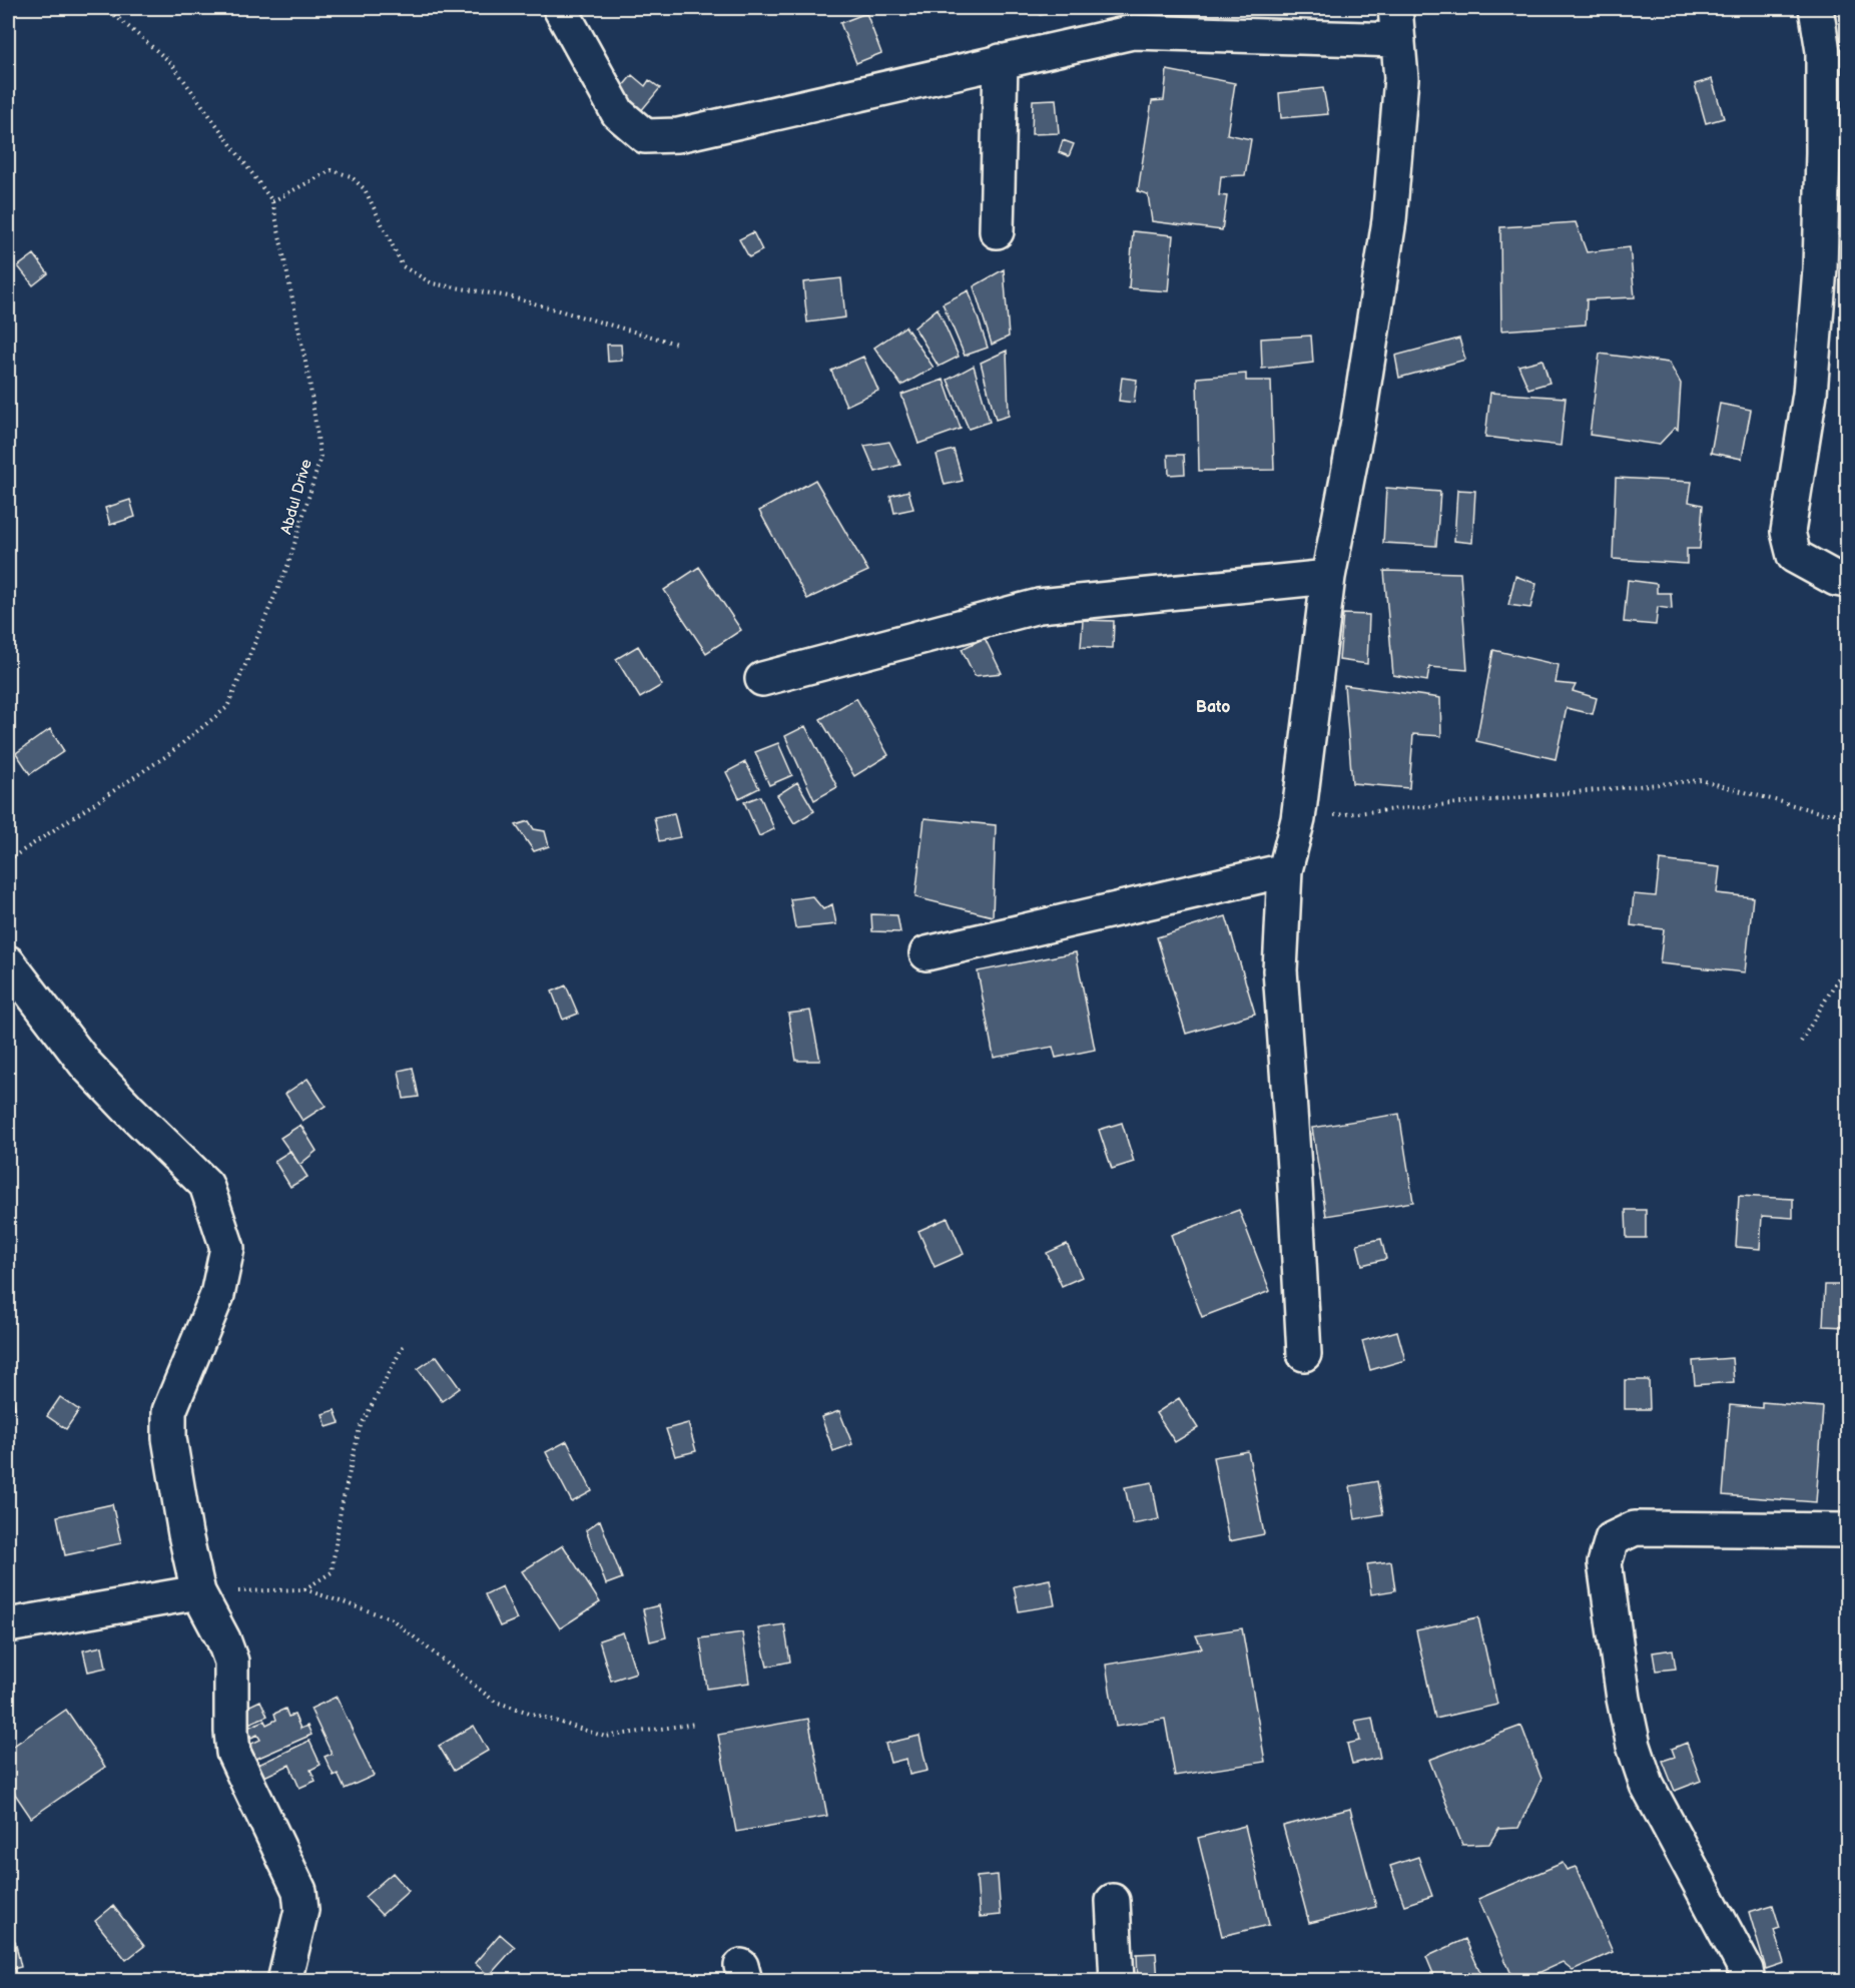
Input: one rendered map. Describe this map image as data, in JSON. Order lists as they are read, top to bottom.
{
  "streets": {
    "path": ["Abdul Drive"]
  },
  "districts": ["Bato"]
}
